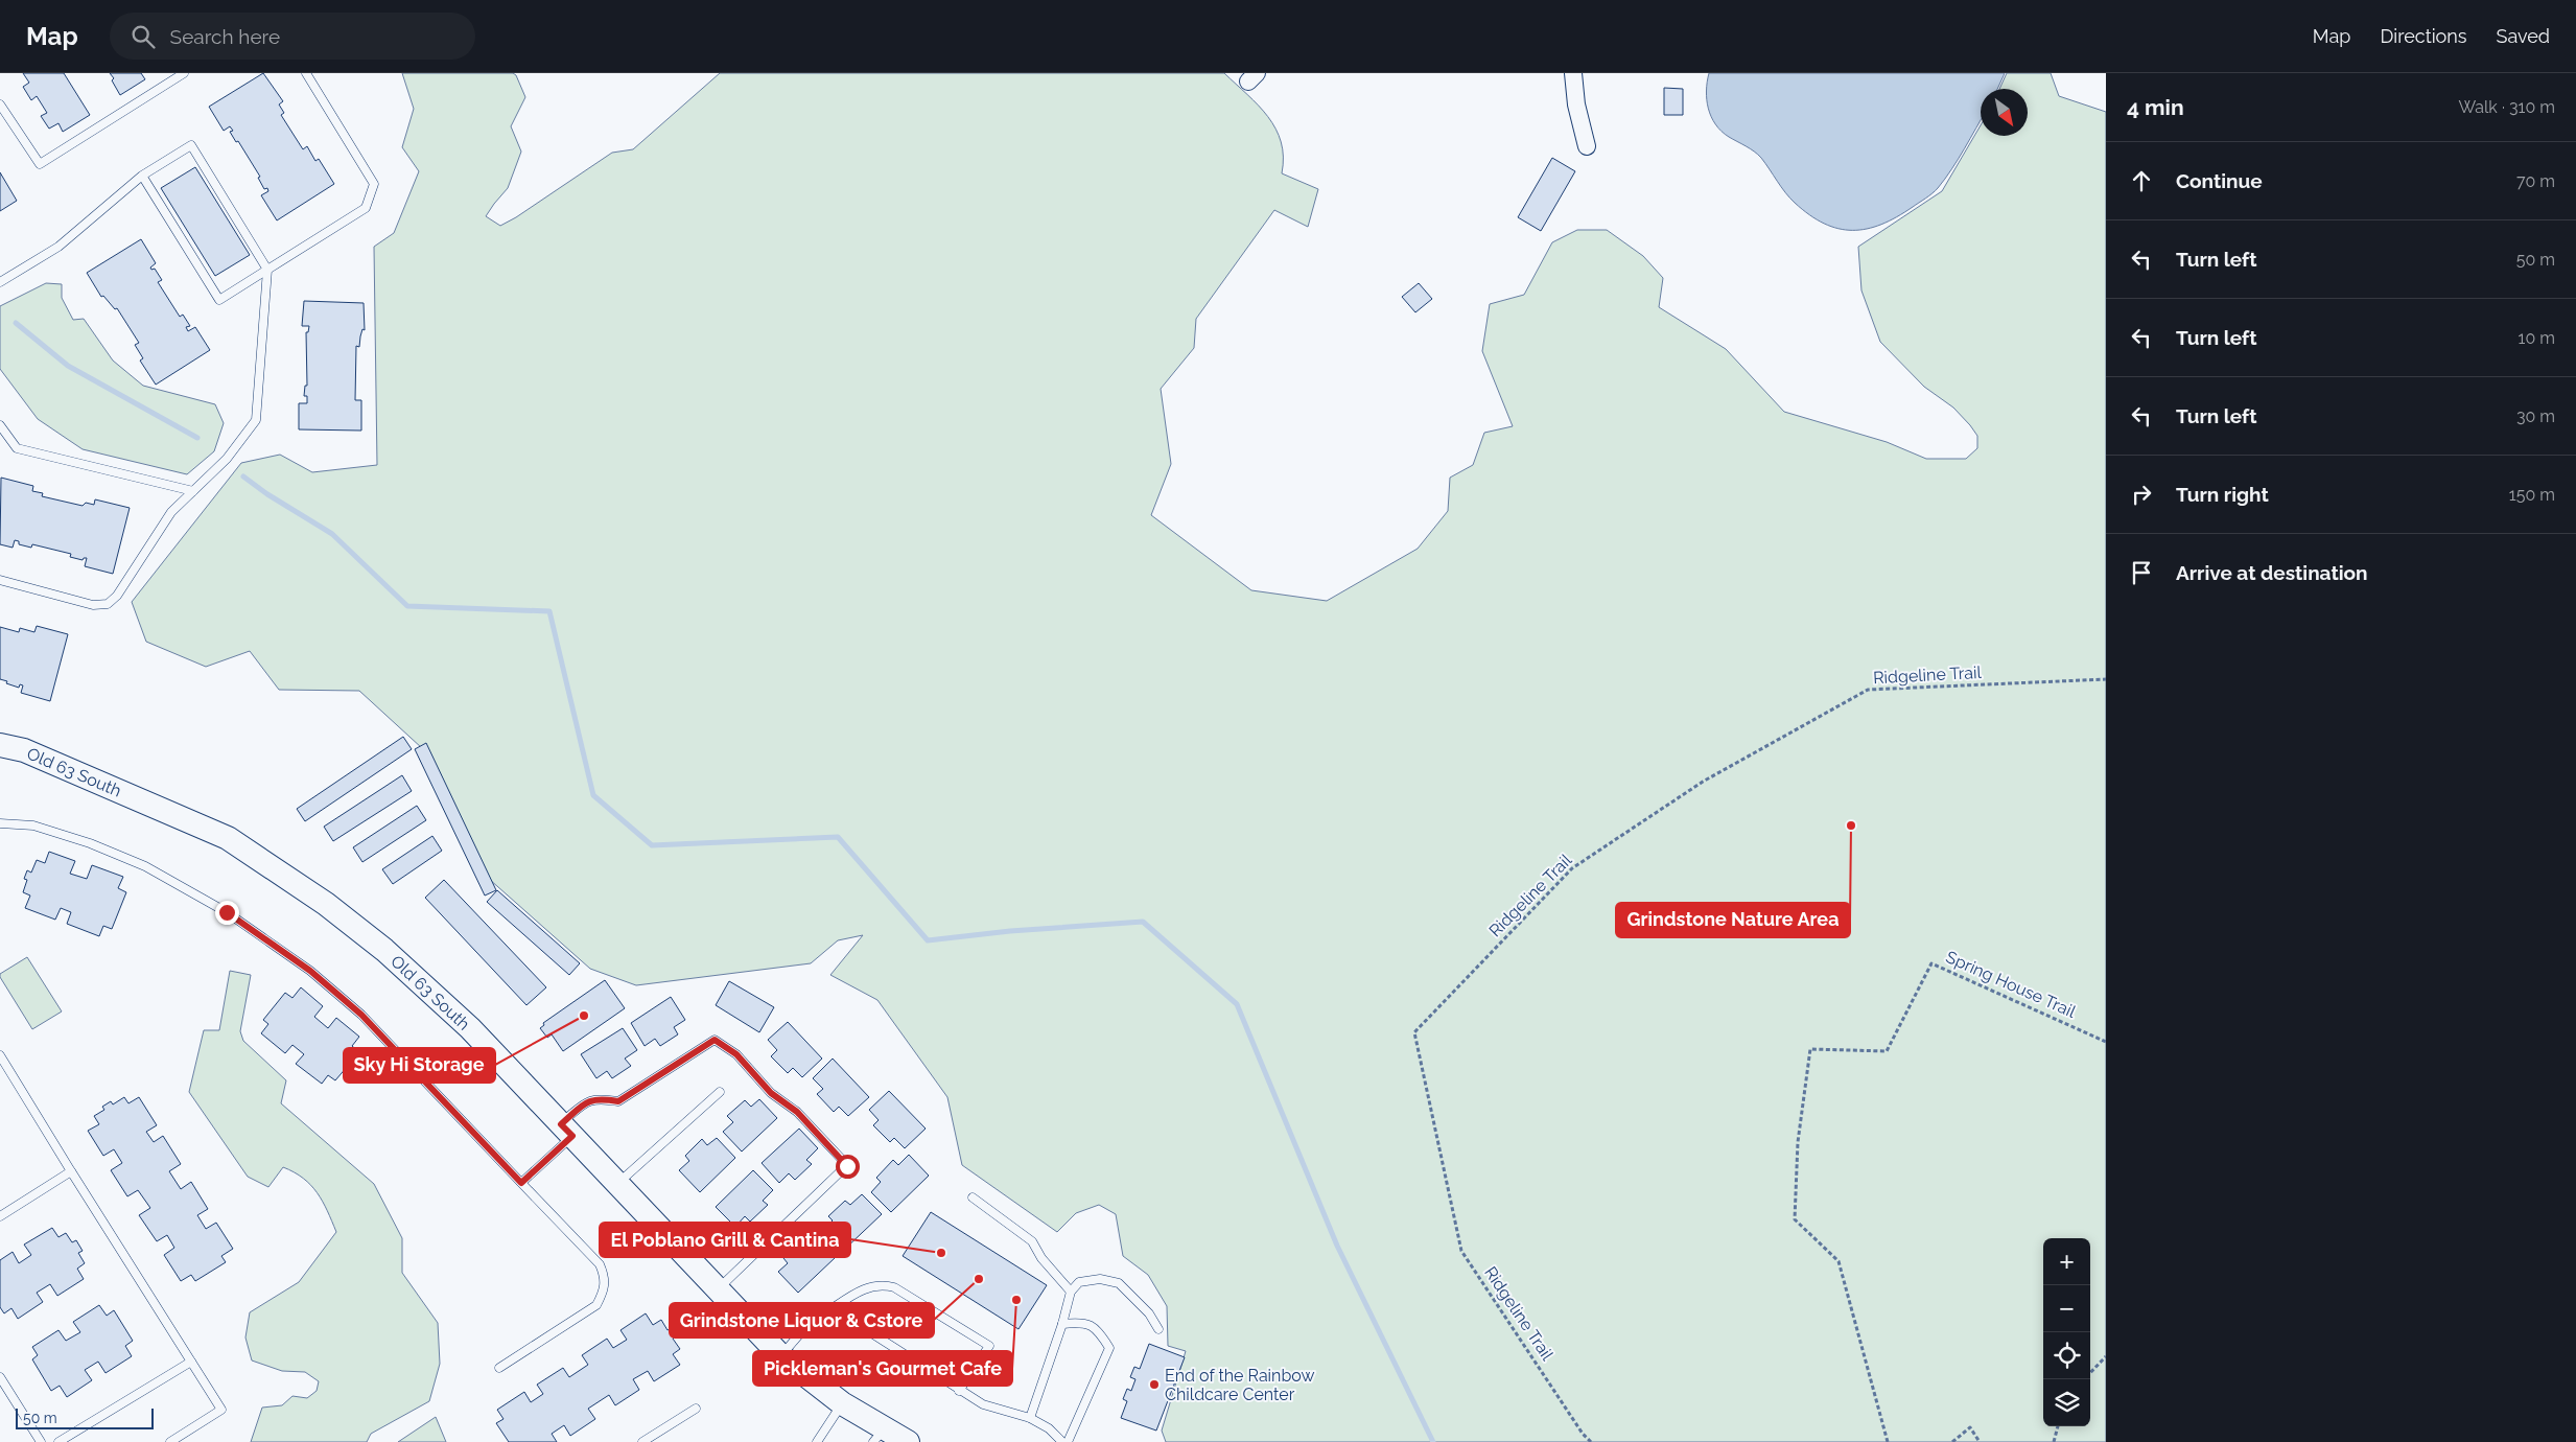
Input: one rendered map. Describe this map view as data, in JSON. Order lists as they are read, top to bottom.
{
  "streets": {
    "main road": ["Old 63 South"],
    "path": ["Ridgeline Trail", "Spring House Trail"]
  },
  "places": [
    "Grindstone Nature Area",
    "Sky Hi Storage",
    "El Poblano Grill & Cantina",
    "Grindstone Liquor & Cstore",
    "Pickleman's Gourmet Cafe",
    "End of the Rainbow Childcare Center"
  ],
  "scale_bar": "50 m",
  "north": "bottom right",
  "page": {
    "header": "Map",
    "search": "Search here",
    "nav": ["Map", "Directions", "Saved"],
    "heading": ["4 min", "Walk · 310 m"],
    "list": [
      ["Continue", "70 m"],
      ["Turn left", "50 m"],
      ["Turn left", "10 m"],
      ["Turn left", "30 m"],
      ["Turn right", "150 m"],
      "Arrive at destination"
    ],
    "map_buttons": ["+", "−"],
    "scale": "50 m"
  }
}
